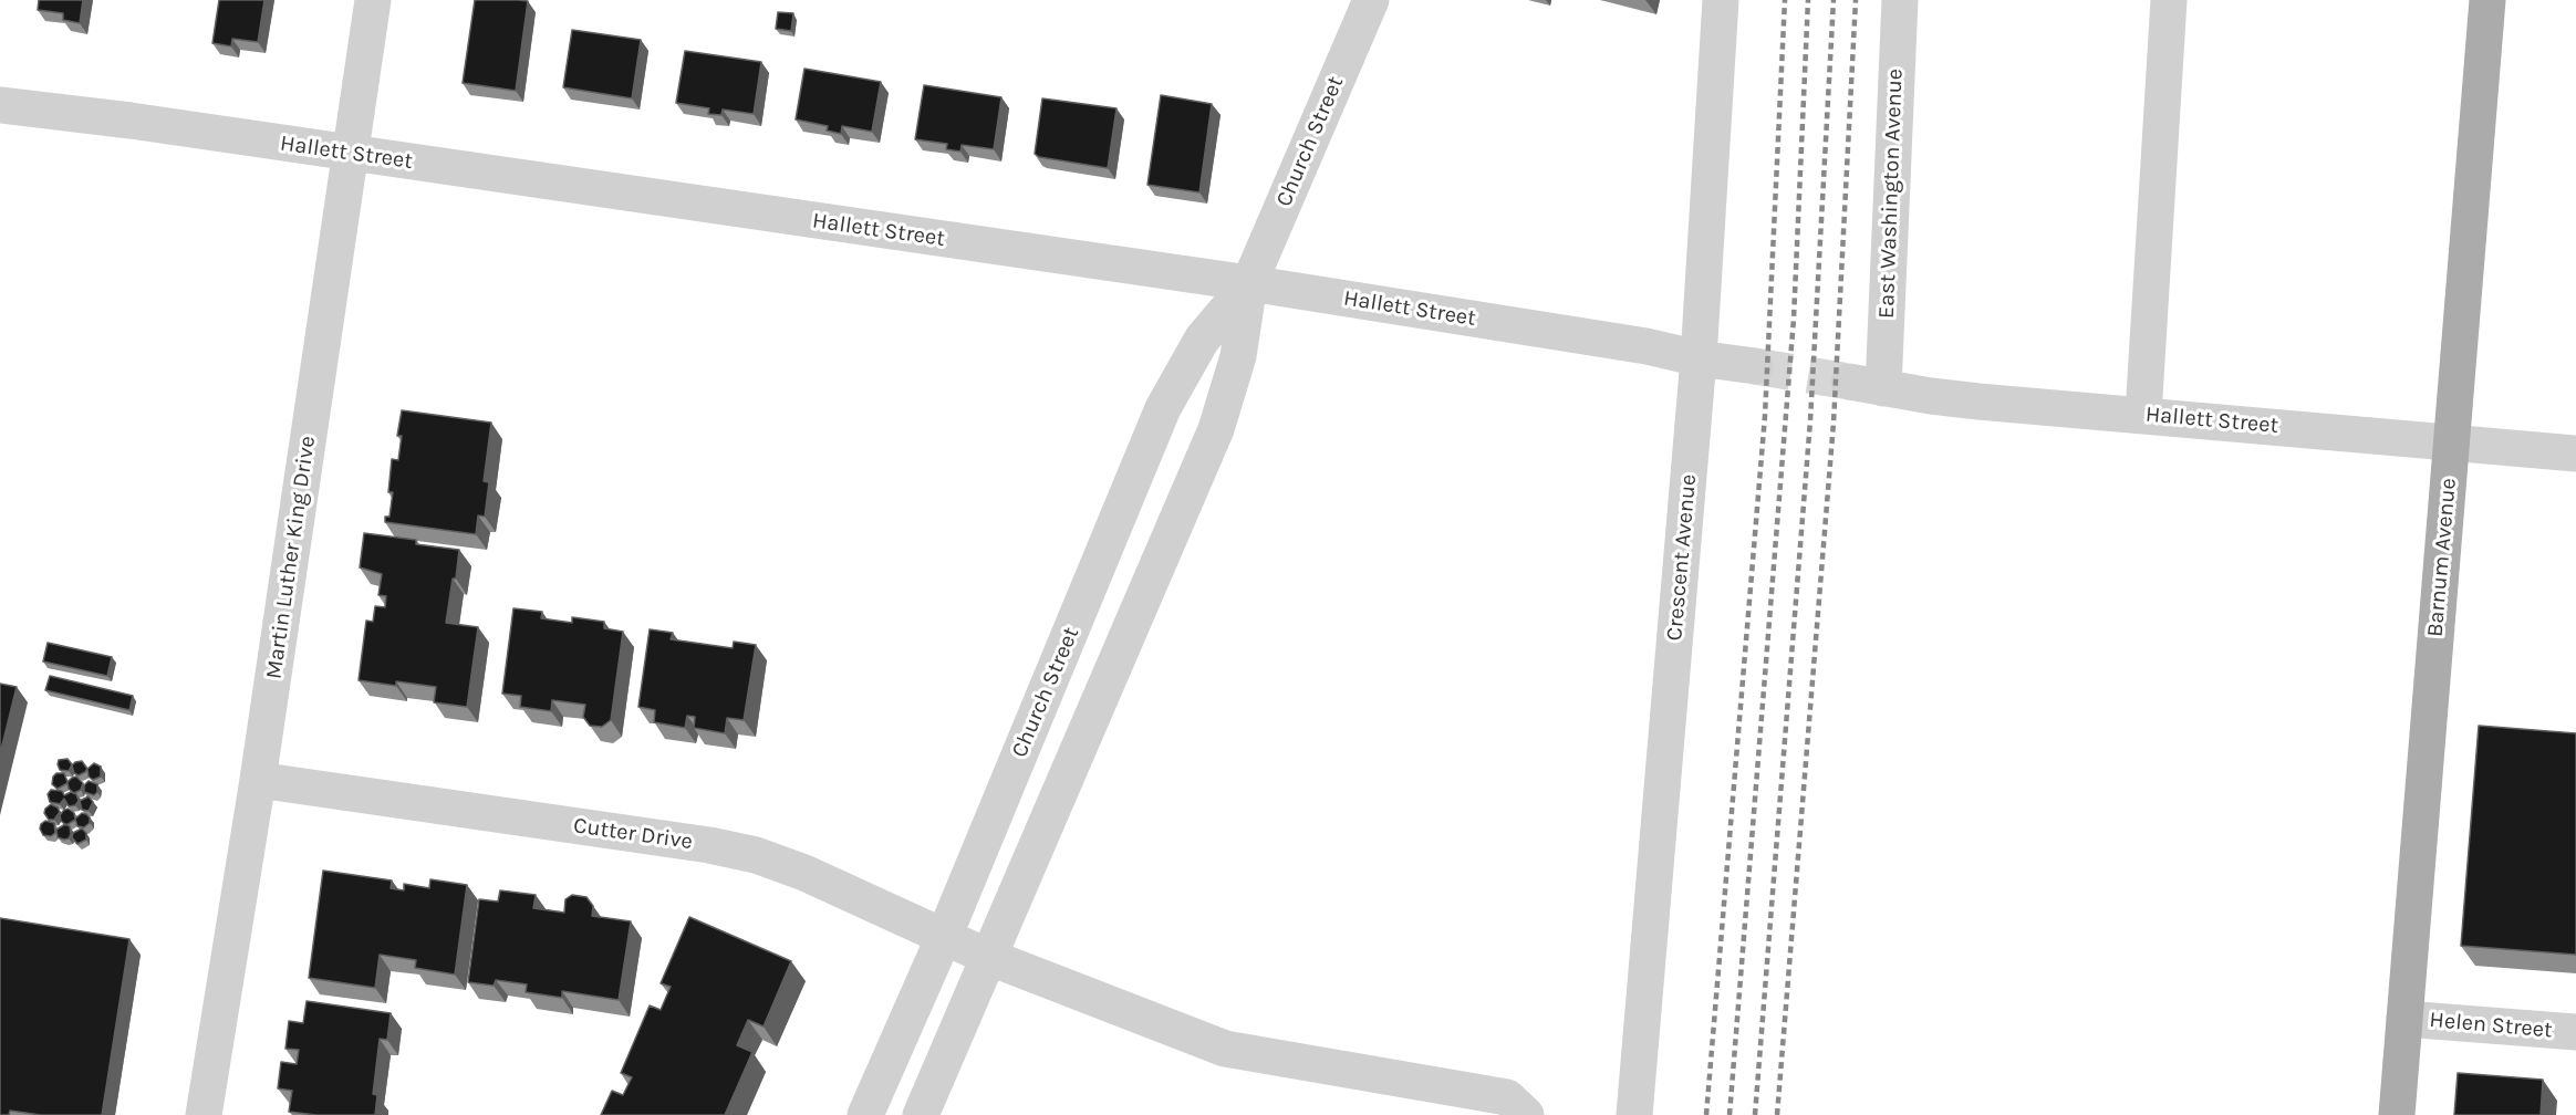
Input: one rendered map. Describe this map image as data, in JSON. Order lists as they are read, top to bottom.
{
  "streets": {
    "main road": ["Barnum Avenue"],
    "street": [
      "Church Street",
      "Hallett Street",
      "East Washington Avenue",
      "Martin Luther King Drive",
      "Crescent Avenue",
      "Cutter Drive",
      "Helen Street"
    ]
  },
  "crossings": [
    ["Church Street", "Hallett Street"],
    ["Church Street", "Cutter Drive"],
    ["Hallett Street", "East Washington Avenue"],
    ["Hallett Street", "Martin Luther King Drive"],
    ["Hallett Street", "Crescent Avenue"],
    ["Hallett Street", "Barnum Avenue"],
    ["Martin Luther King Drive", "Cutter Drive"],
    ["Barnum Avenue", "Helen Street"]
  ]
}
